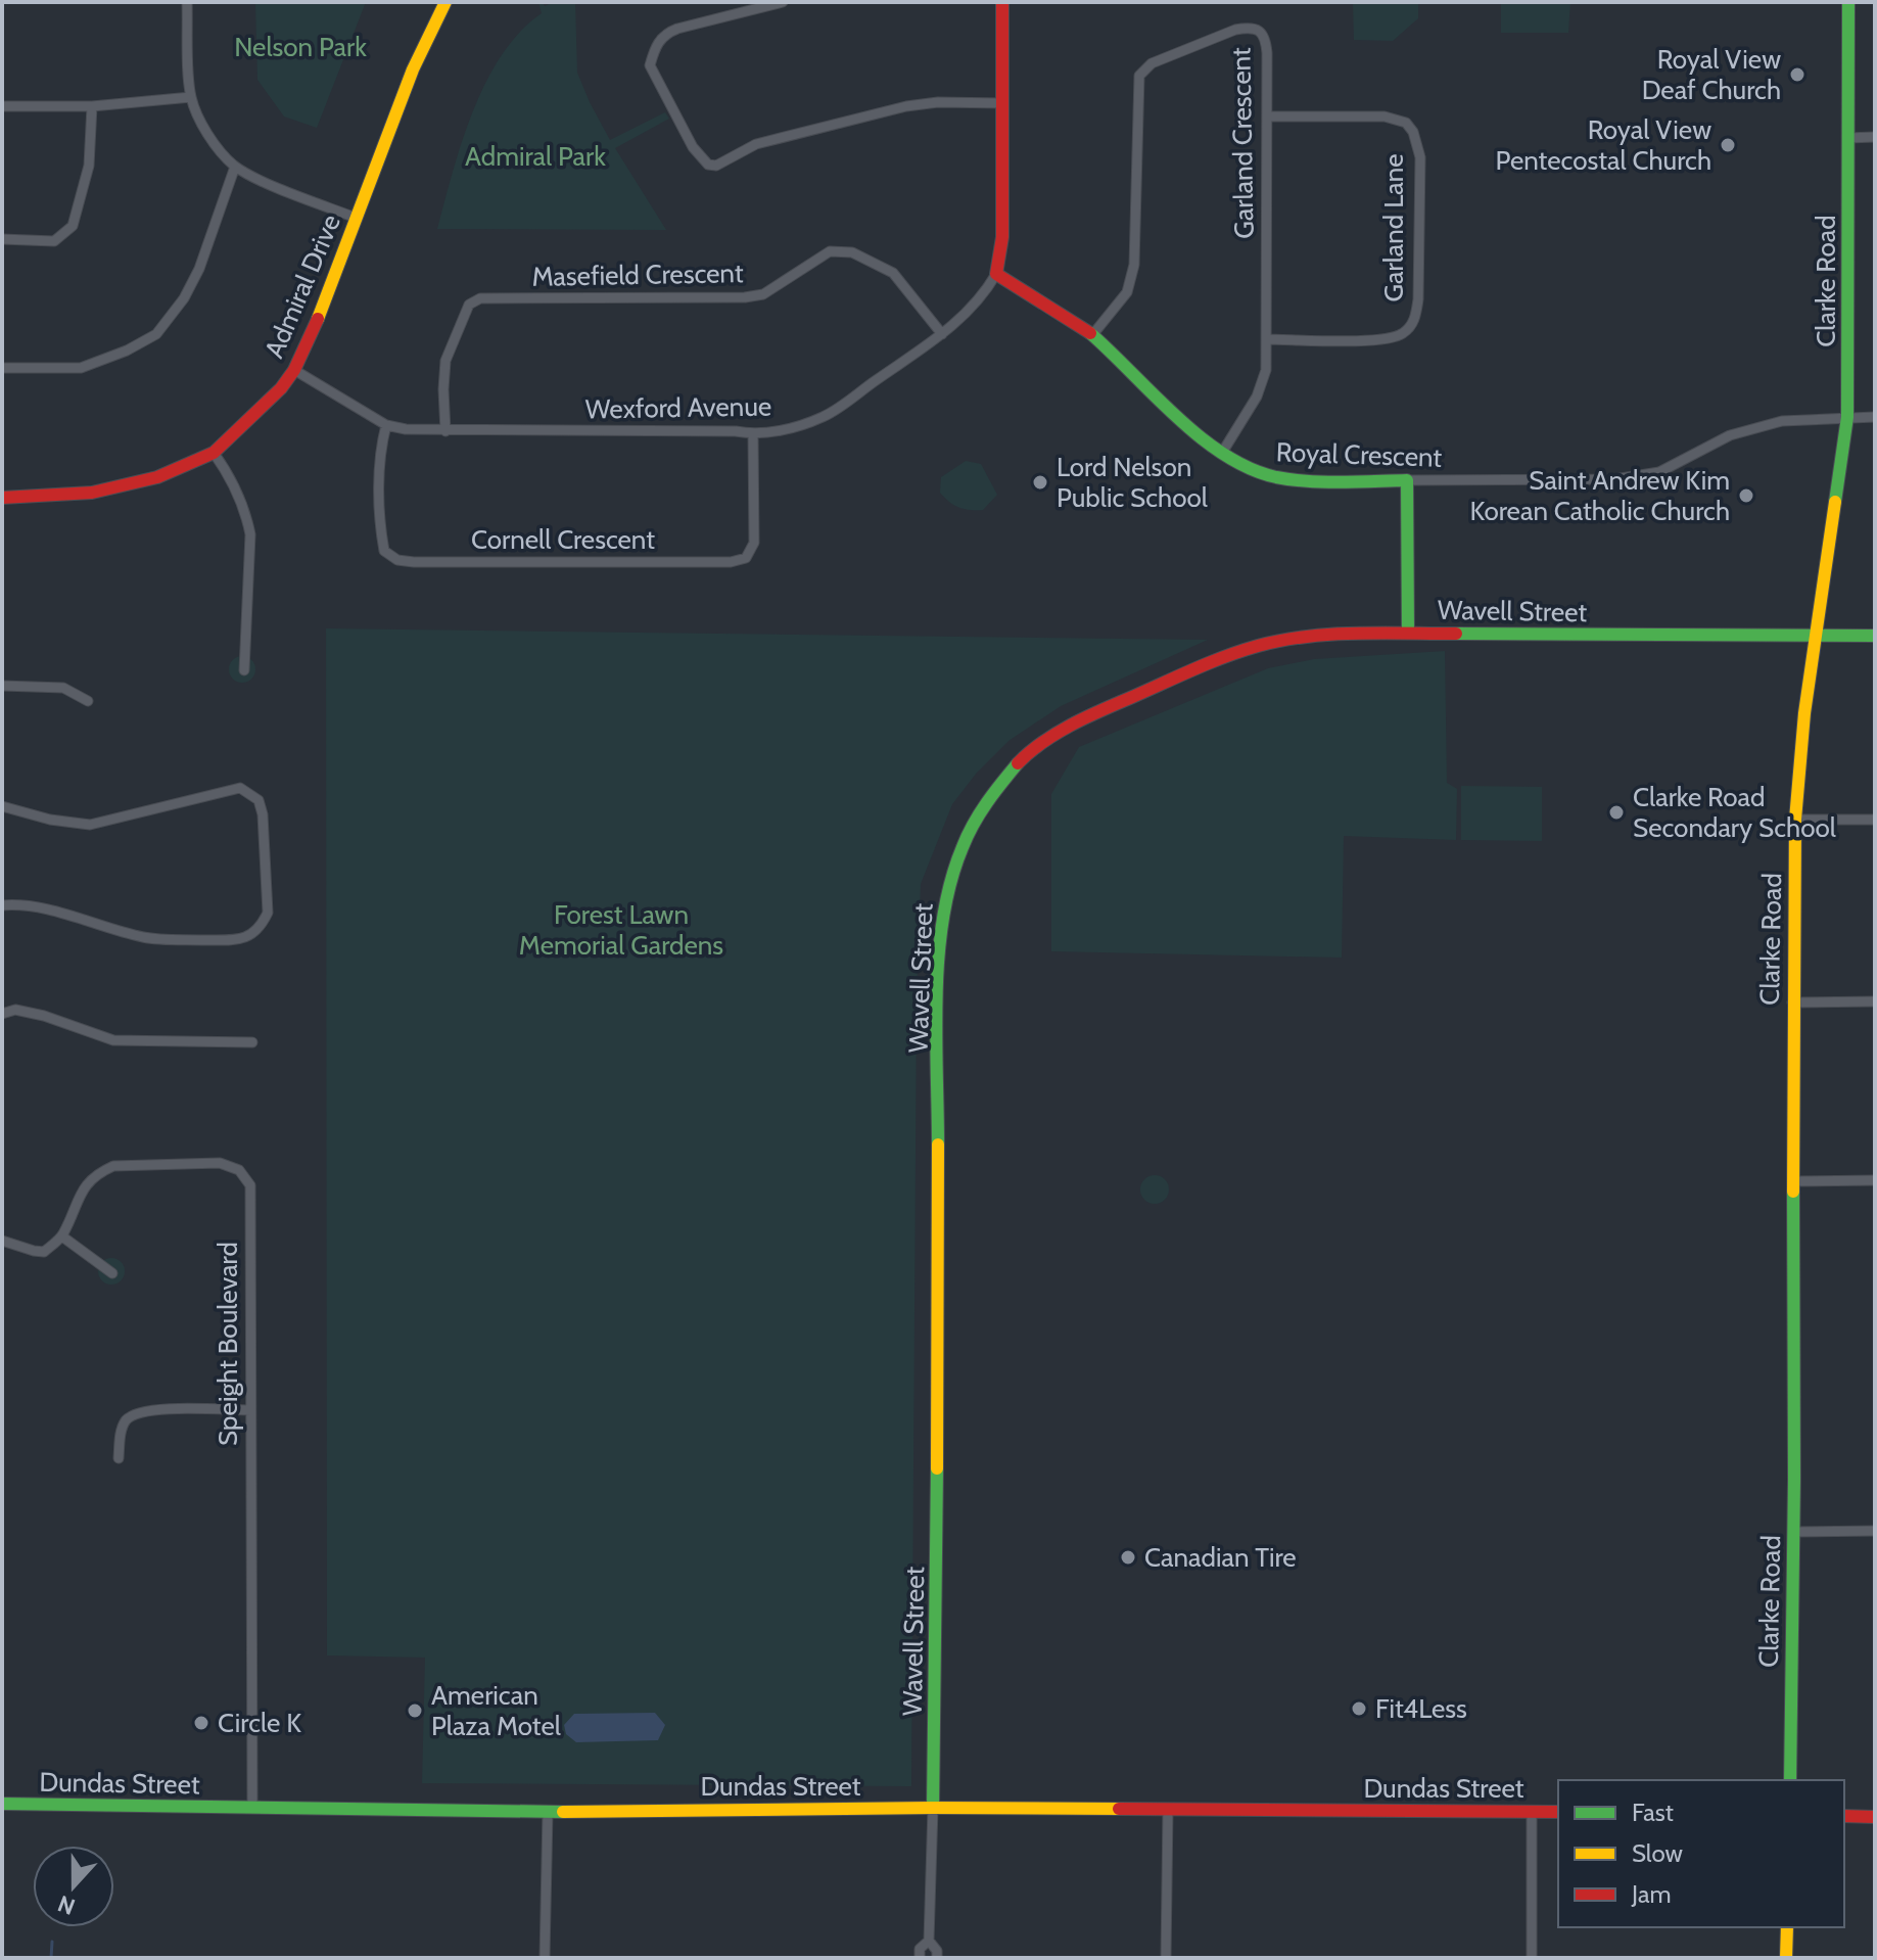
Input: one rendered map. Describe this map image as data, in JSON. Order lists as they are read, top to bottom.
{
  "streets": {
    "street": [
      "Garland Crescent",
      "Garland Lane",
      "Masefield Crescent",
      "Clarke Road",
      "Admiral Drive",
      "Wexford Avenue",
      "Royal Crescent",
      "Cornell Crescent",
      "Wavell Street",
      "Speight Boulevard",
      "Dundas Street"
    ]
  },
  "crossings": [
    ["Garland Crescent", "Garland Lane"],
    ["Garland Crescent", "Royal Crescent"],
    ["Masefield Crescent", "Wexford Avenue"],
    ["Clarke Road", "Royal Crescent"],
    ["Clarke Road", "Wavell Street"],
    ["Admiral Drive", "Wexford Avenue"],
    ["Wexford Avenue", "Royal Crescent"],
    ["Wexford Avenue", "Cornell Crescent"],
    ["Wavell Street", "Dundas Street"],
    ["Speight Boulevard", "Dundas Street"]
  ],
  "parks": ["Nelson Park", "Admiral Park", "Forest Lawn Memorial Gardens"],
  "places": [
    "Royal View Deaf Church",
    "Royal View Pentecostal Church",
    "Lord Nelson Public School",
    "Saint Andrew Kim Korean Catholic Church",
    "Clarke Road Secondary School",
    "Canadian Tire",
    "Fit4Less",
    "American Plaza Motel",
    "Circle K"
  ],
  "legend": ["Fast", "Slow", "Jam"],
  "north": "bottom"
}
